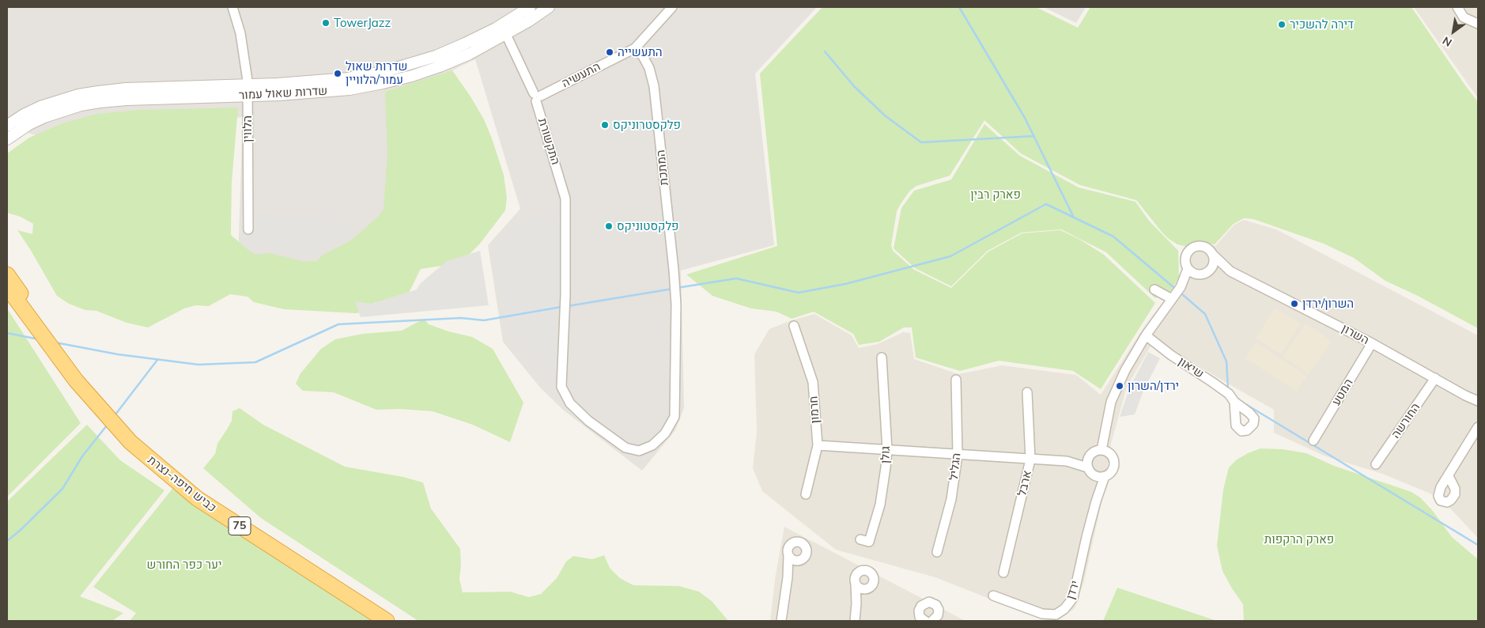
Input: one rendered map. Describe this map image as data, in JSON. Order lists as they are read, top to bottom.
{
  "streets": {
    "highway": ["כביש חיפה-נצרת", "75"],
    "street": [
      "התעשיה",
      "שדרות שאול עמור",
      "הלווין",
      "התקשורת",
      "המתכת",
      "השרון",
      "שיאון",
      "המטע",
      "חרמון",
      "החורשה",
      "גולן",
      "הגליל",
      "ארבל",
      "ירדן"
    ]
  },
  "crossings": [
    ["התעשיה", "התקשורת"],
    ["התעשיה", "המתכת"],
    ["שדרות שאול עמור", "הלווין"],
    ["שדרות שאול עמור", "התקשורת"],
    ["התקשורת", "המתכת"],
    ["השרון", "המטע"],
    ["השרון", "החורשה"]
  ],
  "parks": ["פארק רבין", "פארק הרקפות", "יער כפר החורש"],
  "places": [
    "TowerJazz",
    "דירה להשכיר",
    "התעשייה",
    "שדרות שאול עמור/הלוויין",
    "פלקסטרוניקס",
    "פלקסטוניקס",
    "השרון/ירדן",
    "ירדן/השרון"
  ],
  "north": "bottom left"
}
